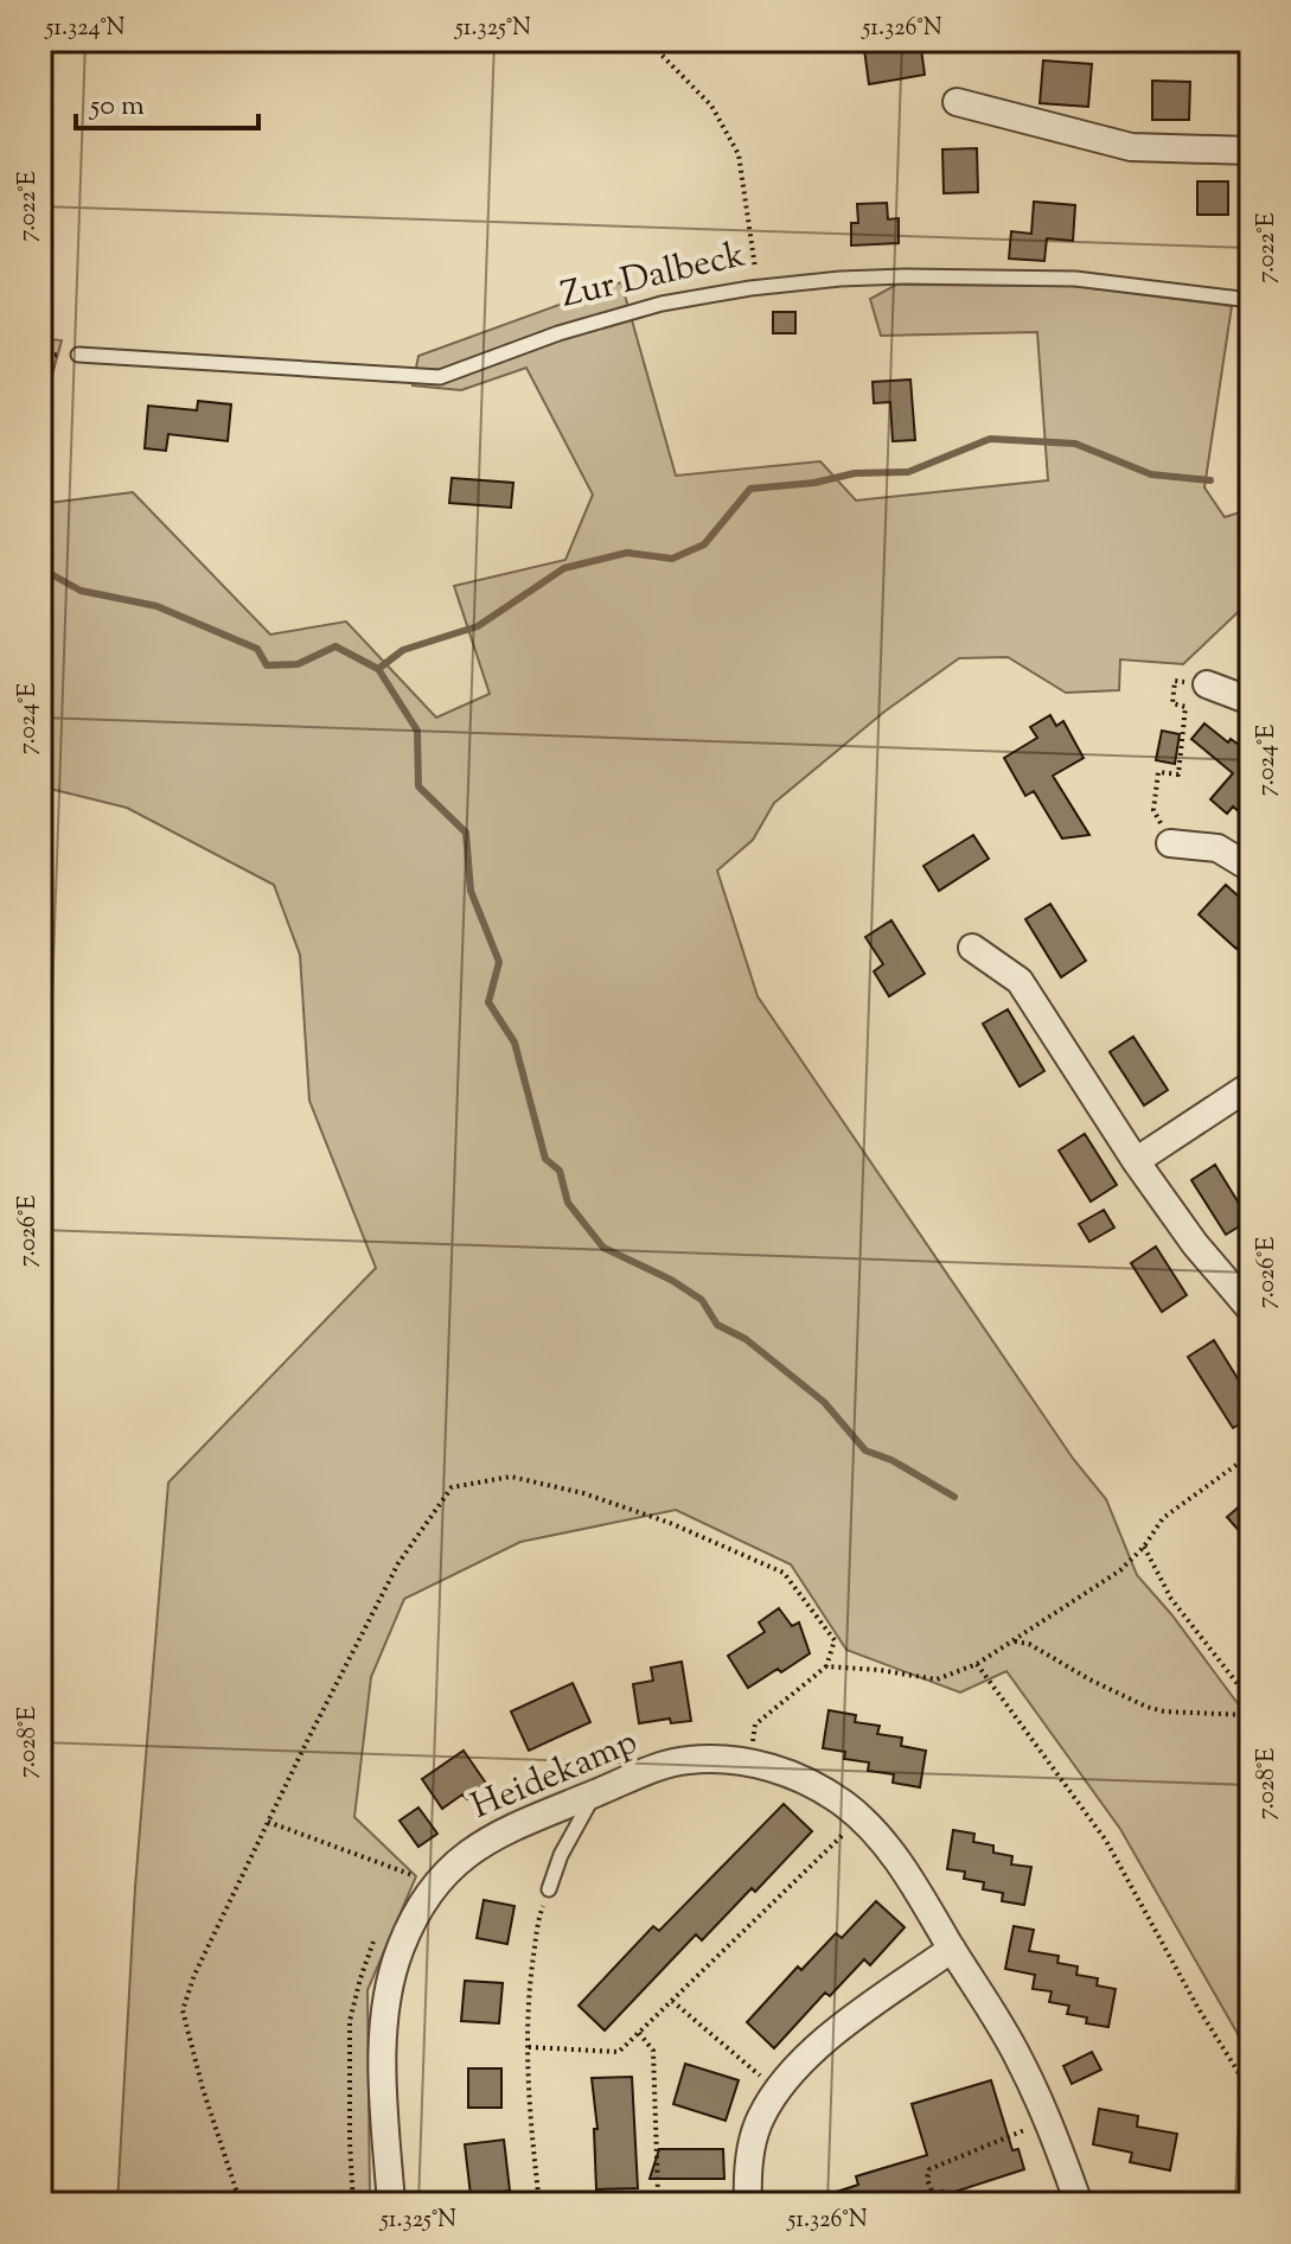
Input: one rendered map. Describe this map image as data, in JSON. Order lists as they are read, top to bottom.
{
  "streets": {
    "street": ["Heidekamp"],
    "lane": ["Zur Dalbeck"]
  },
  "scale_bar": "50 m",
  "coordinates": [
    "51.324°N",
    "51.325°N",
    "51.326°N",
    "7.022°E",
    "7.024°E",
    "7.026°E",
    "7.028°E"
  ]
}
